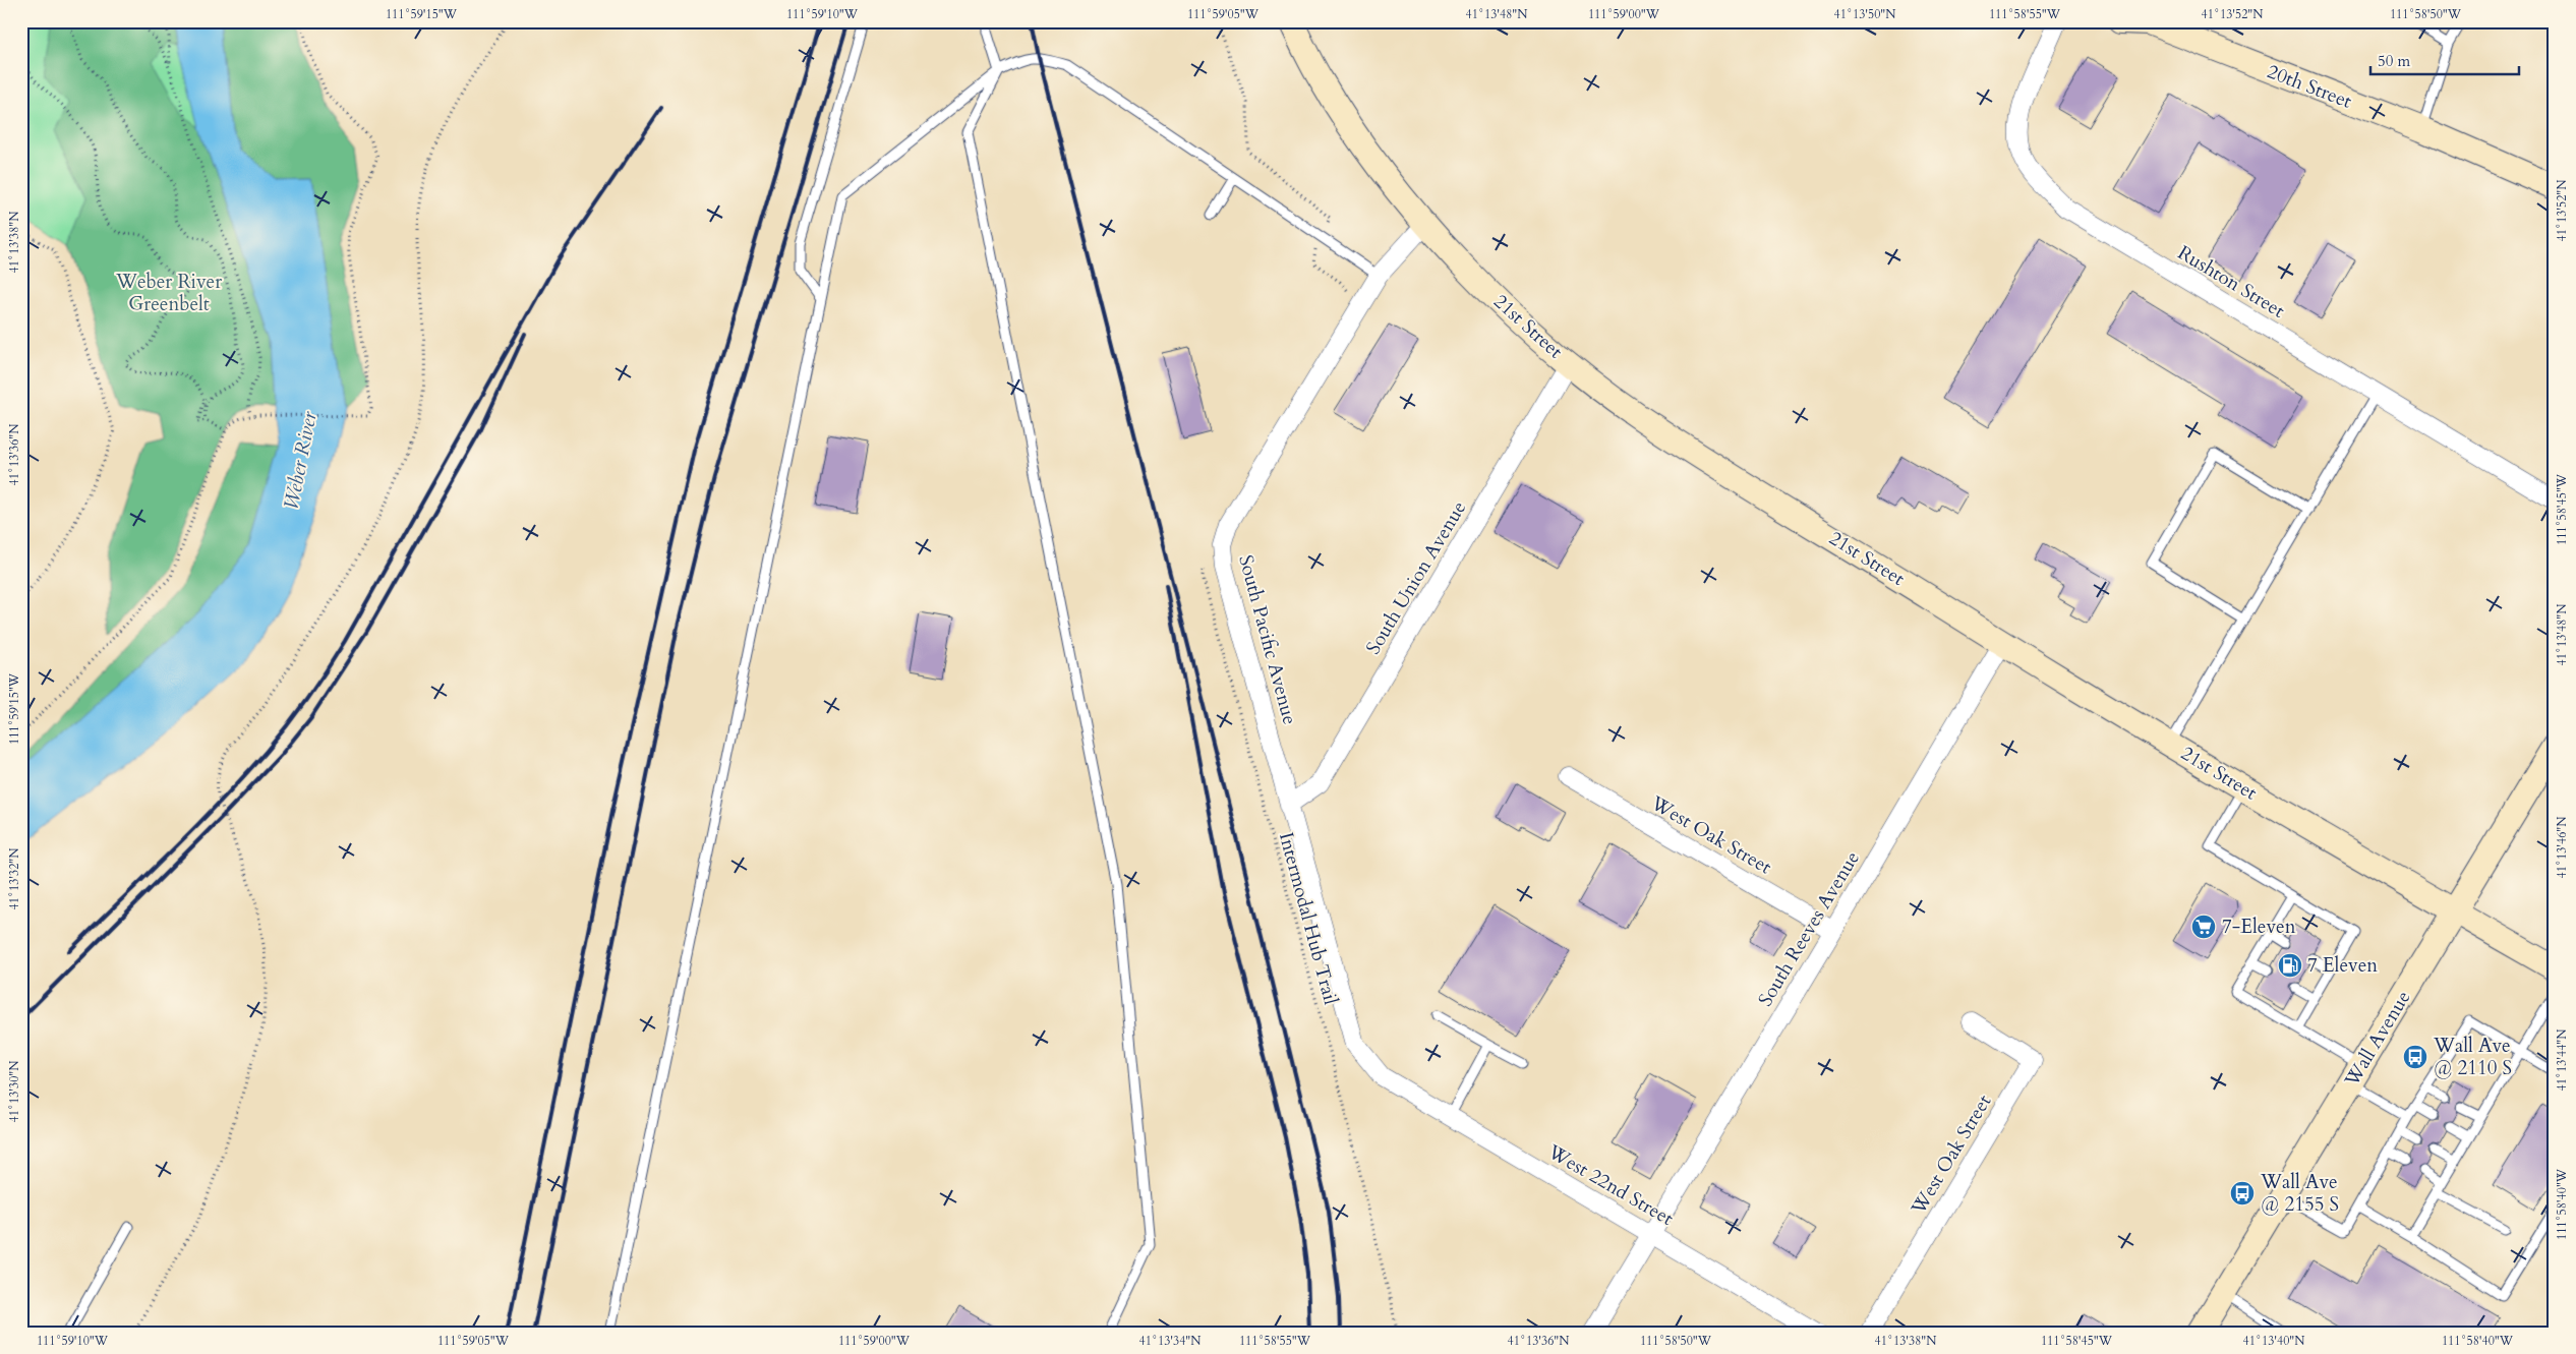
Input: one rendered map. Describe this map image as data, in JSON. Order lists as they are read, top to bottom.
{
  "streets": {
    "main road": ["20th Street", "21st Street", "Wall Avenue"],
    "street": [
      "Rushton Street",
      "South Union Avenue",
      "South Pacific Avenue",
      "West Oak Street",
      "South Reeves Avenue",
      "West 22nd Street"
    ],
    "path": ["Intermodal Hub Trail"]
  },
  "crossings": [
    ["21st Street", "South Union Avenue"],
    ["21st Street", "South Pacific Avenue"],
    ["21st Street", "South Reeves Avenue"],
    ["21st Street", "Wall Avenue"],
    ["South Union Avenue", "South Pacific Avenue"],
    ["South Pacific Avenue", "West 22nd Street"],
    ["West Oak Street", "South Reeves Avenue"],
    ["South Reeves Avenue", "West 22nd Street"]
  ],
  "water": ["Weber River"],
  "parks": ["Weber River Greenbelt"],
  "places": {
    "supermarket": ["7-Eleven"],
    "fuel station": ["7 Eleven"],
    "bus stop": ["Wall Ave @ 2110 S", "Wall Ave @ 2155 S"]
  },
  "scale_bar": "50 m",
  "coordinates": [
    "111°59'15\"W",
    "111°59'10\"W",
    "111°59'05\"W",
    "41°13'48\"N",
    "111°59'00\"W",
    "41°13'50\"N",
    "111°58'55\"W",
    "41°13'52\"N",
    "111°58'50\"W",
    "41°13'38\"N",
    "41°13'36\"N",
    "111°58'45\"W",
    "41°13'46\"N",
    "41°13'32\"N",
    "41°13'44\"N",
    "41°13'30\"N",
    "111°58'40\"W",
    "41°13'34\"N",
    "41°13'40\"N"
  ]
}
